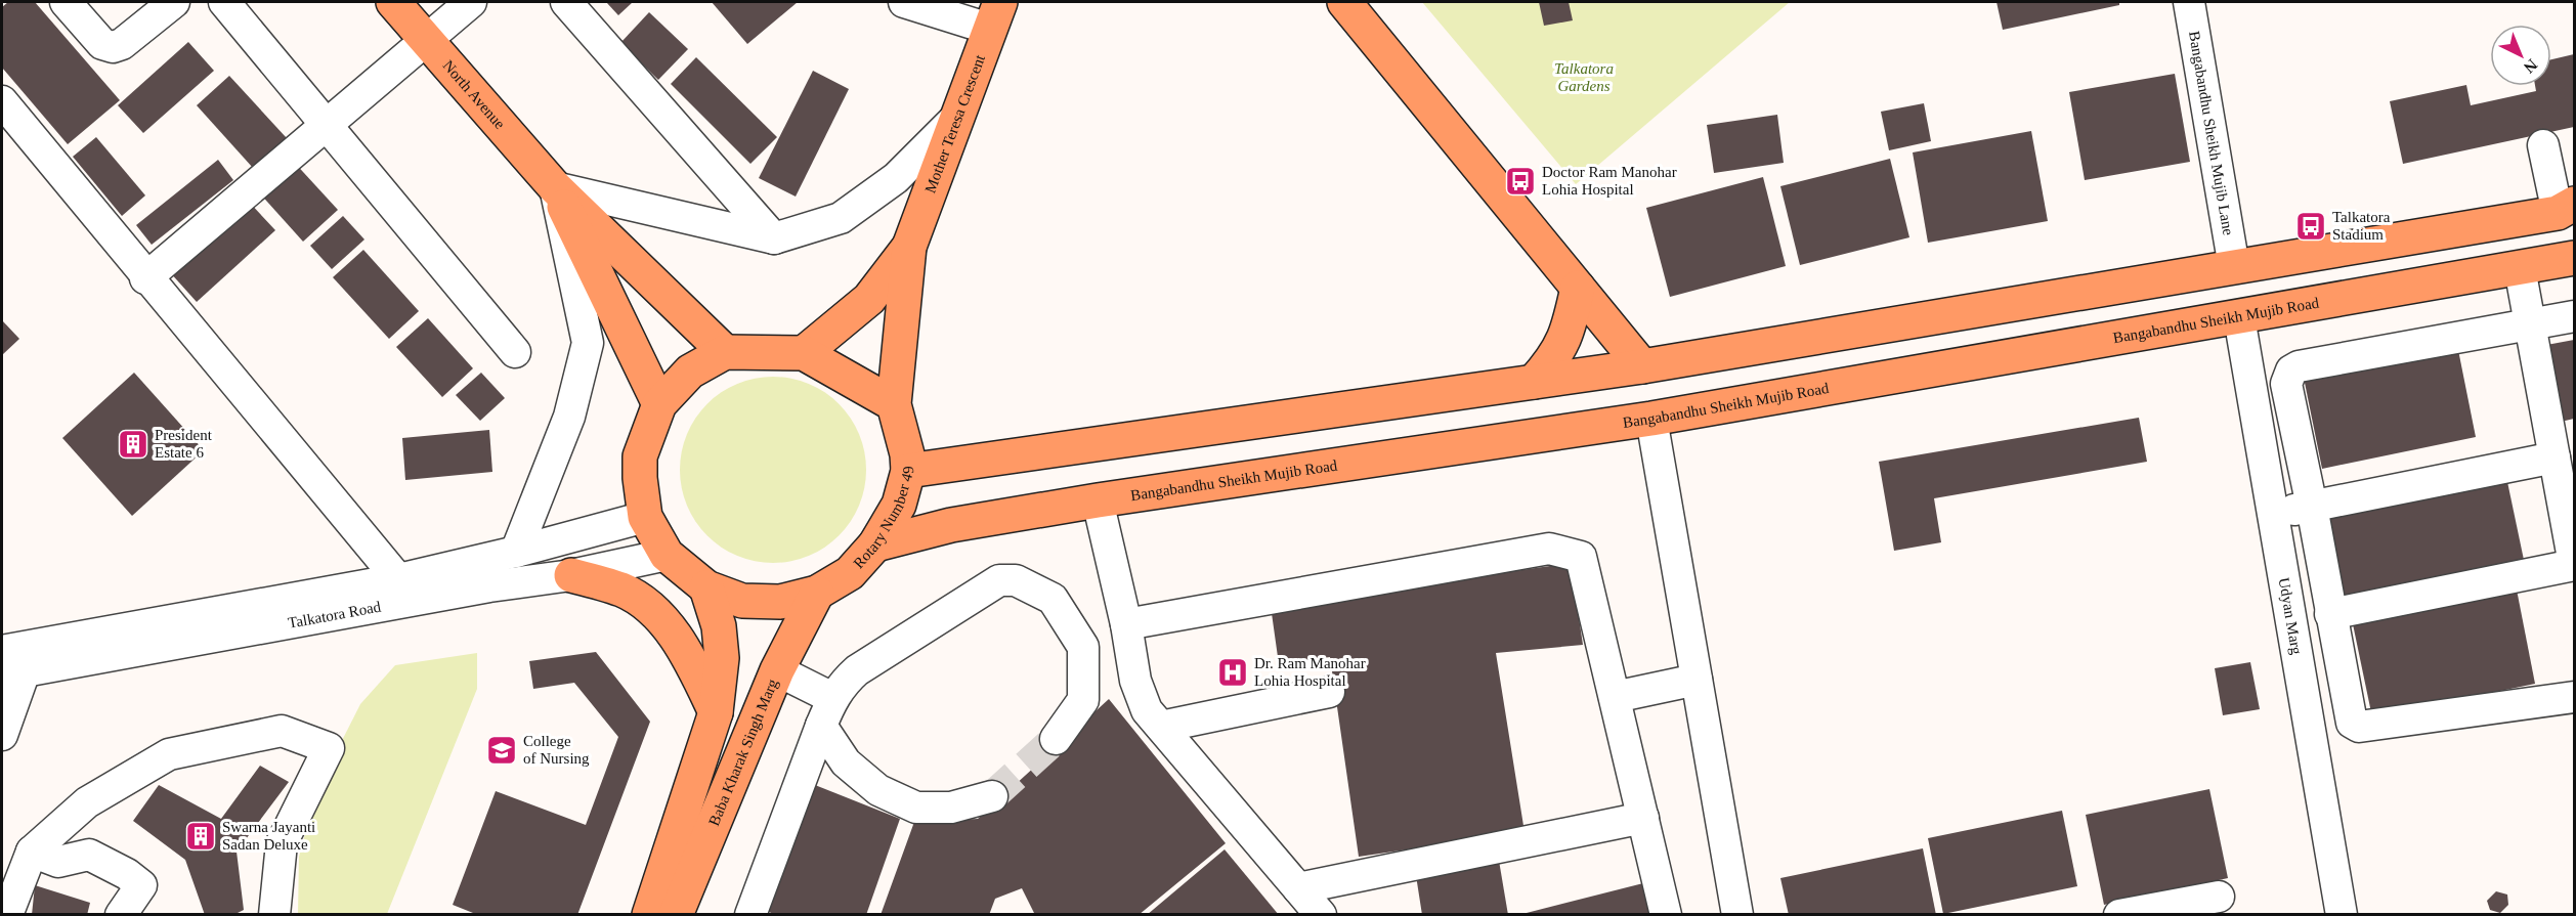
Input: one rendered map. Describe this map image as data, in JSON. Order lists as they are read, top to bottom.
{
  "streets": {
    "main road": [
      "North Avenue",
      "Mother Teresa Crescent",
      "Bangabandhu Sheikh Mujib Road",
      "Rotary Number 49",
      "Baba Kharak Singh Marg"
    ],
    "street": ["Bangabandhu Sheikh Mujib Lane", "Talkatora Road", "Udyan Marg"]
  },
  "crossings": [
    ["North Avenue", "Rotary Number 49"],
    ["Mother Teresa Crescent", "Rotary Number 49"],
    ["Bangabandhu Sheikh Mujib Road", "Rotary Number 49"],
    ["Bangabandhu Sheikh Mujib Road", "Udyan Marg"],
    ["Rotary Number 49", "Talkatora Road"],
    ["Rotary Number 49", "Baba Kharak Singh Marg"]
  ],
  "parks": ["Talkatora Gardens"],
  "places": {
    "bus stop": ["Doctor Ram Manohar Lohia Hospital", "Talkatora Stadium"],
    "building": ["President Estate 6", "Swarna Jayanti Sadan Deluxe"],
    "hospital": ["Dr. Ram Manohar Lohia Hospital"],
    "school or university": ["College of Nursing"]
  },
  "north": "bottom right"
}
